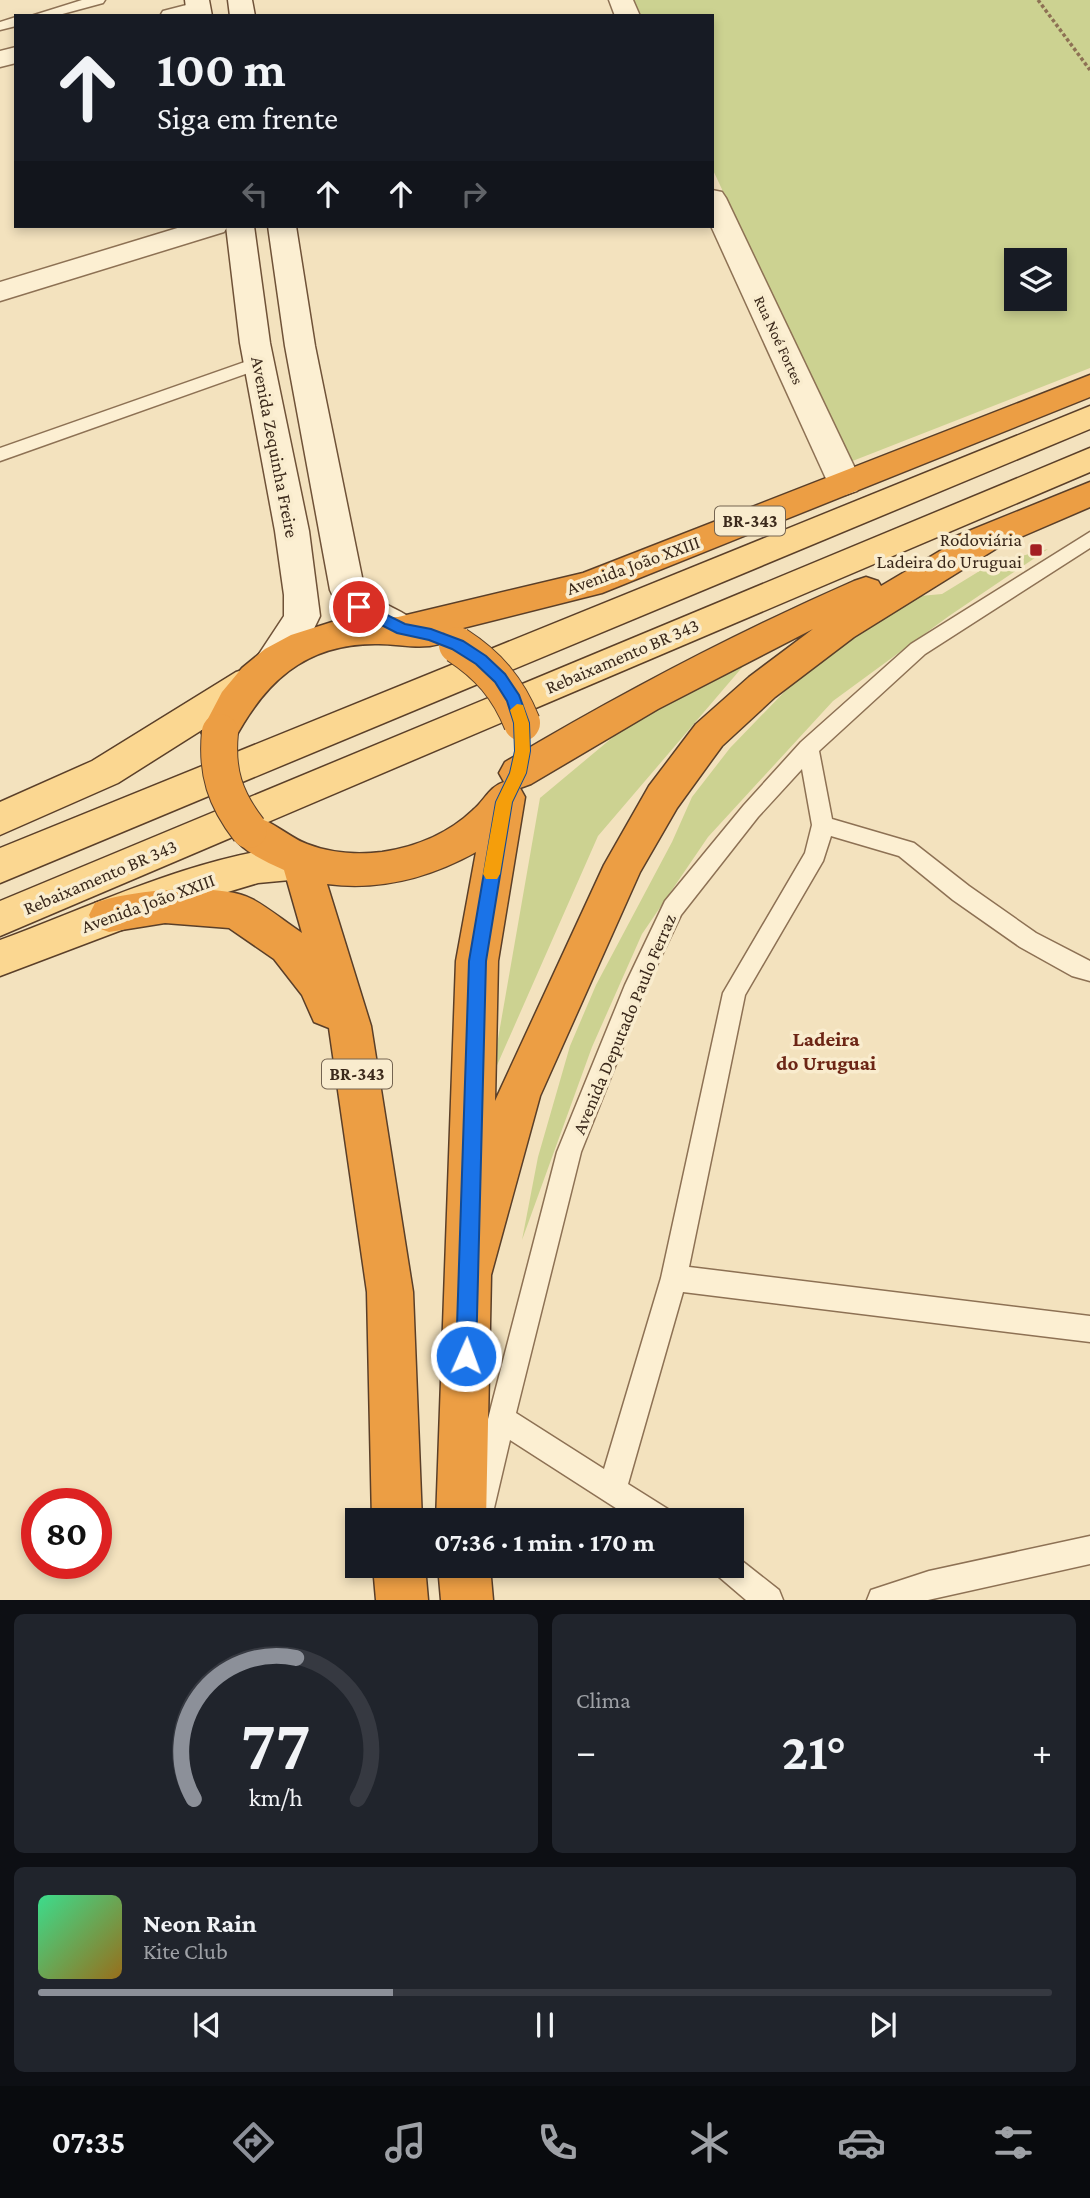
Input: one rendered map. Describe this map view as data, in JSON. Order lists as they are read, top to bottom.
{
  "streets": {
    "highway": ["BR-343", "Avenida João XXIII"],
    "main road": ["Rua Noé Fortes", "Avenida Zequinha Freire", "Rebaixamento BR 343"],
    "lane": ["Avenida Deputado Paulo Ferraz"]
  },
  "crossings": [
    ["Rua Noé Fortes", "Avenida João XXIII"],
    ["Avenida Zequinha Freire", "BR-343"],
    ["BR-343", "Avenida João XXIII"]
  ],
  "districts": ["Ladeira do Uruguai"],
  "places": {
    "transit": ["Rodoviária Ladeira do Uruguai"]
  },
  "page": {
    "turn": ["100 m", "Siga em frente"],
    "limit": "80",
    "trip": "07:36 · 1 min · 170 m",
    "tile": "Clima",
    "heat": ["−", "21°", "+"],
    "song": ["Neon Rain", "Kite Club"],
    "tabs": "07:35",
    "gauge": ["77", "km/h"]
  }
}
